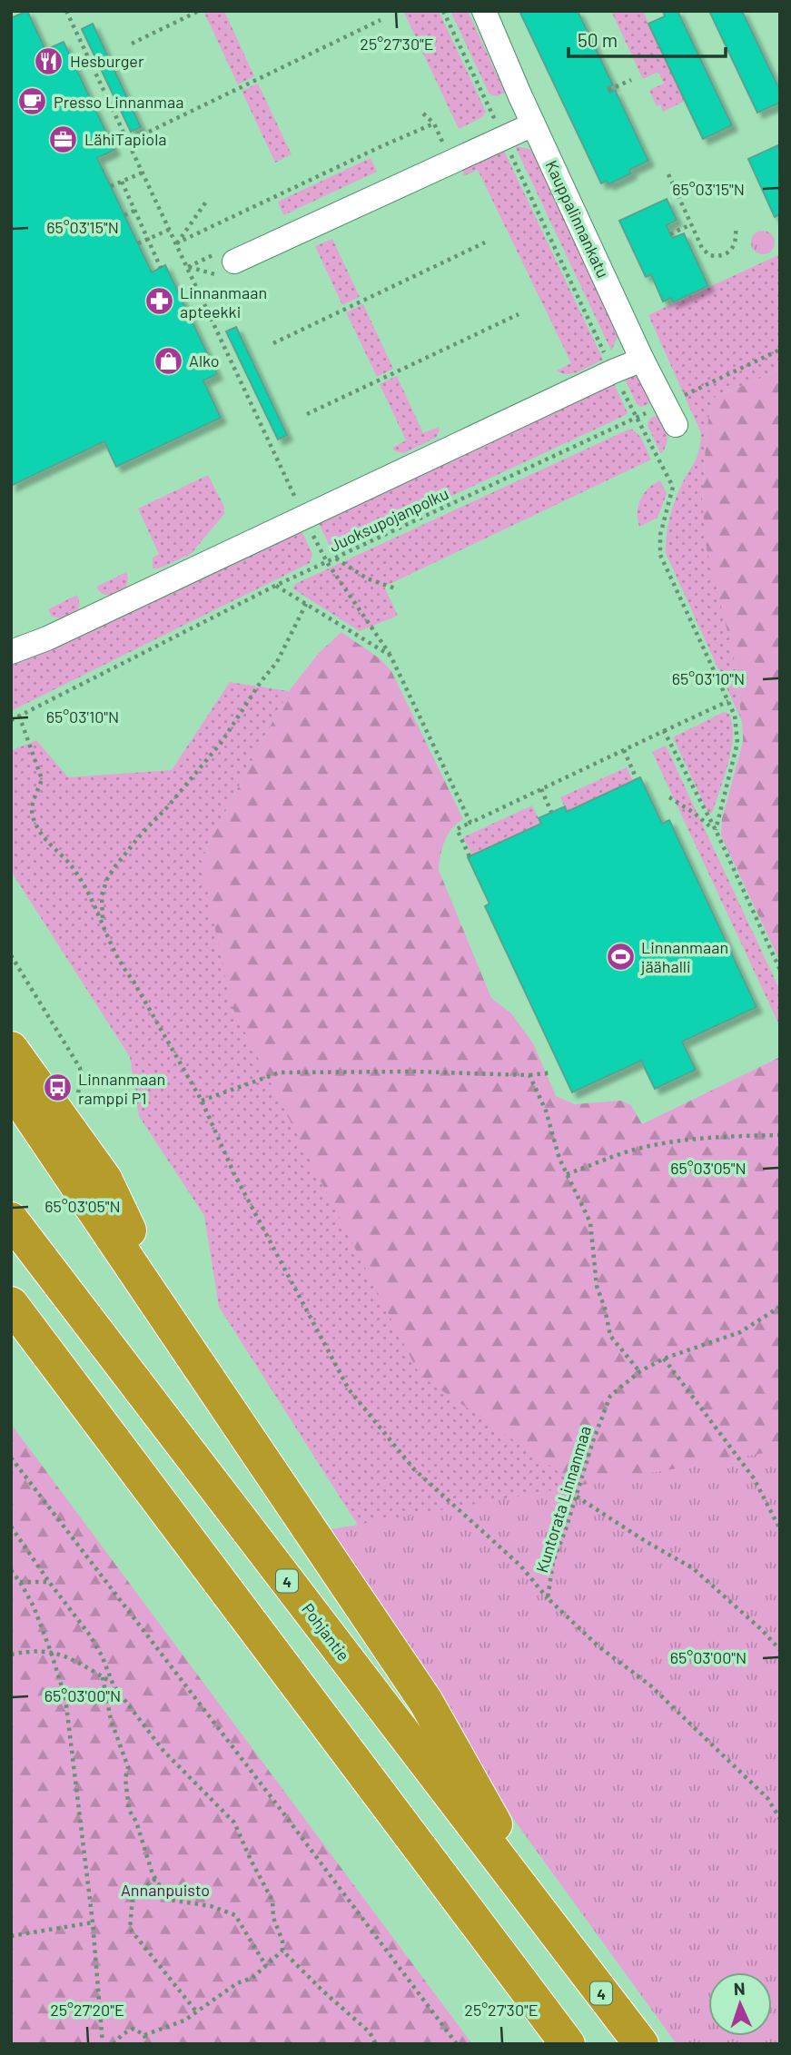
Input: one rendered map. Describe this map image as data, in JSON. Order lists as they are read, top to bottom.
{
  "streets": {
    "highway": ["4", "Pohjantie"],
    "street": ["Kauppalinnankatu"],
    "path": ["Juoksupojanpolku", "Kuntorata Linnanmaa"]
  },
  "crossings": [
    ["Kauppalinnankatu", "Juoksupojanpolku"]
  ],
  "parks": ["Annanpuisto"],
  "places": {
    "restaurant": ["Hesburger"],
    "cafe": ["Presso Linnanmaa"],
    "office": ["LähiTapiola"],
    "pharmacy": ["Linnanmaan apteekki"],
    "shop": ["Alko"],
    "sports": ["Linnanmaan jäähalli"],
    "bus stop": ["Linnanmaan ramppi P1"]
  },
  "scale_bar": "50 m",
  "north": "top",
  "coordinates": [
    "25°27'30\"E",
    "65°03'15\"N",
    "65°03'10\"N",
    "65°03'05\"N",
    "65°03'00\"N",
    "25°27'20\"E"
  ]
}
